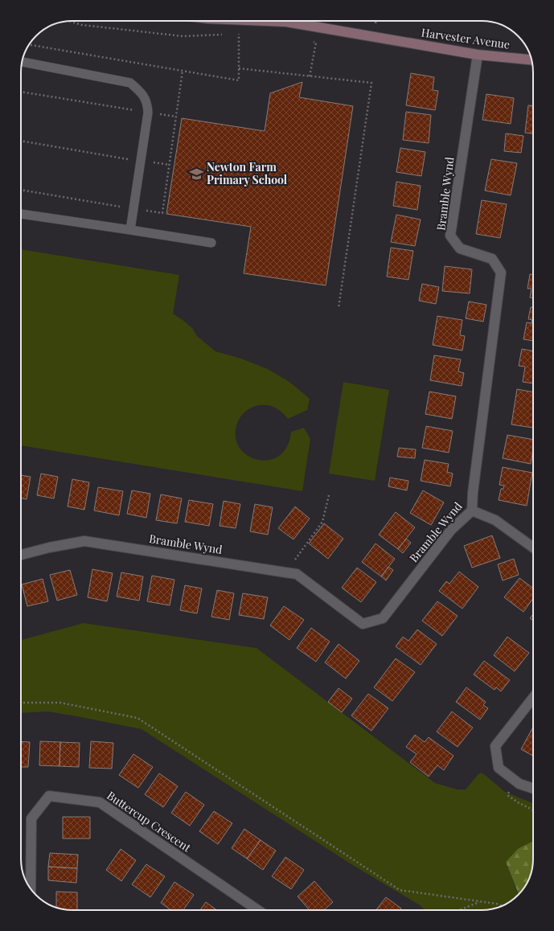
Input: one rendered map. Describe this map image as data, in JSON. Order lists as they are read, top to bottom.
{
  "streets": {
    "street": ["Harvester Avenue", "Bramble Wynd", "Buttercup Crescent"]
  },
  "crossings": [
    ["Harvester Avenue", "Bramble Wynd"]
  ],
  "places": {
    "school or university": ["Newton Farm Primary School"]
  }
}
